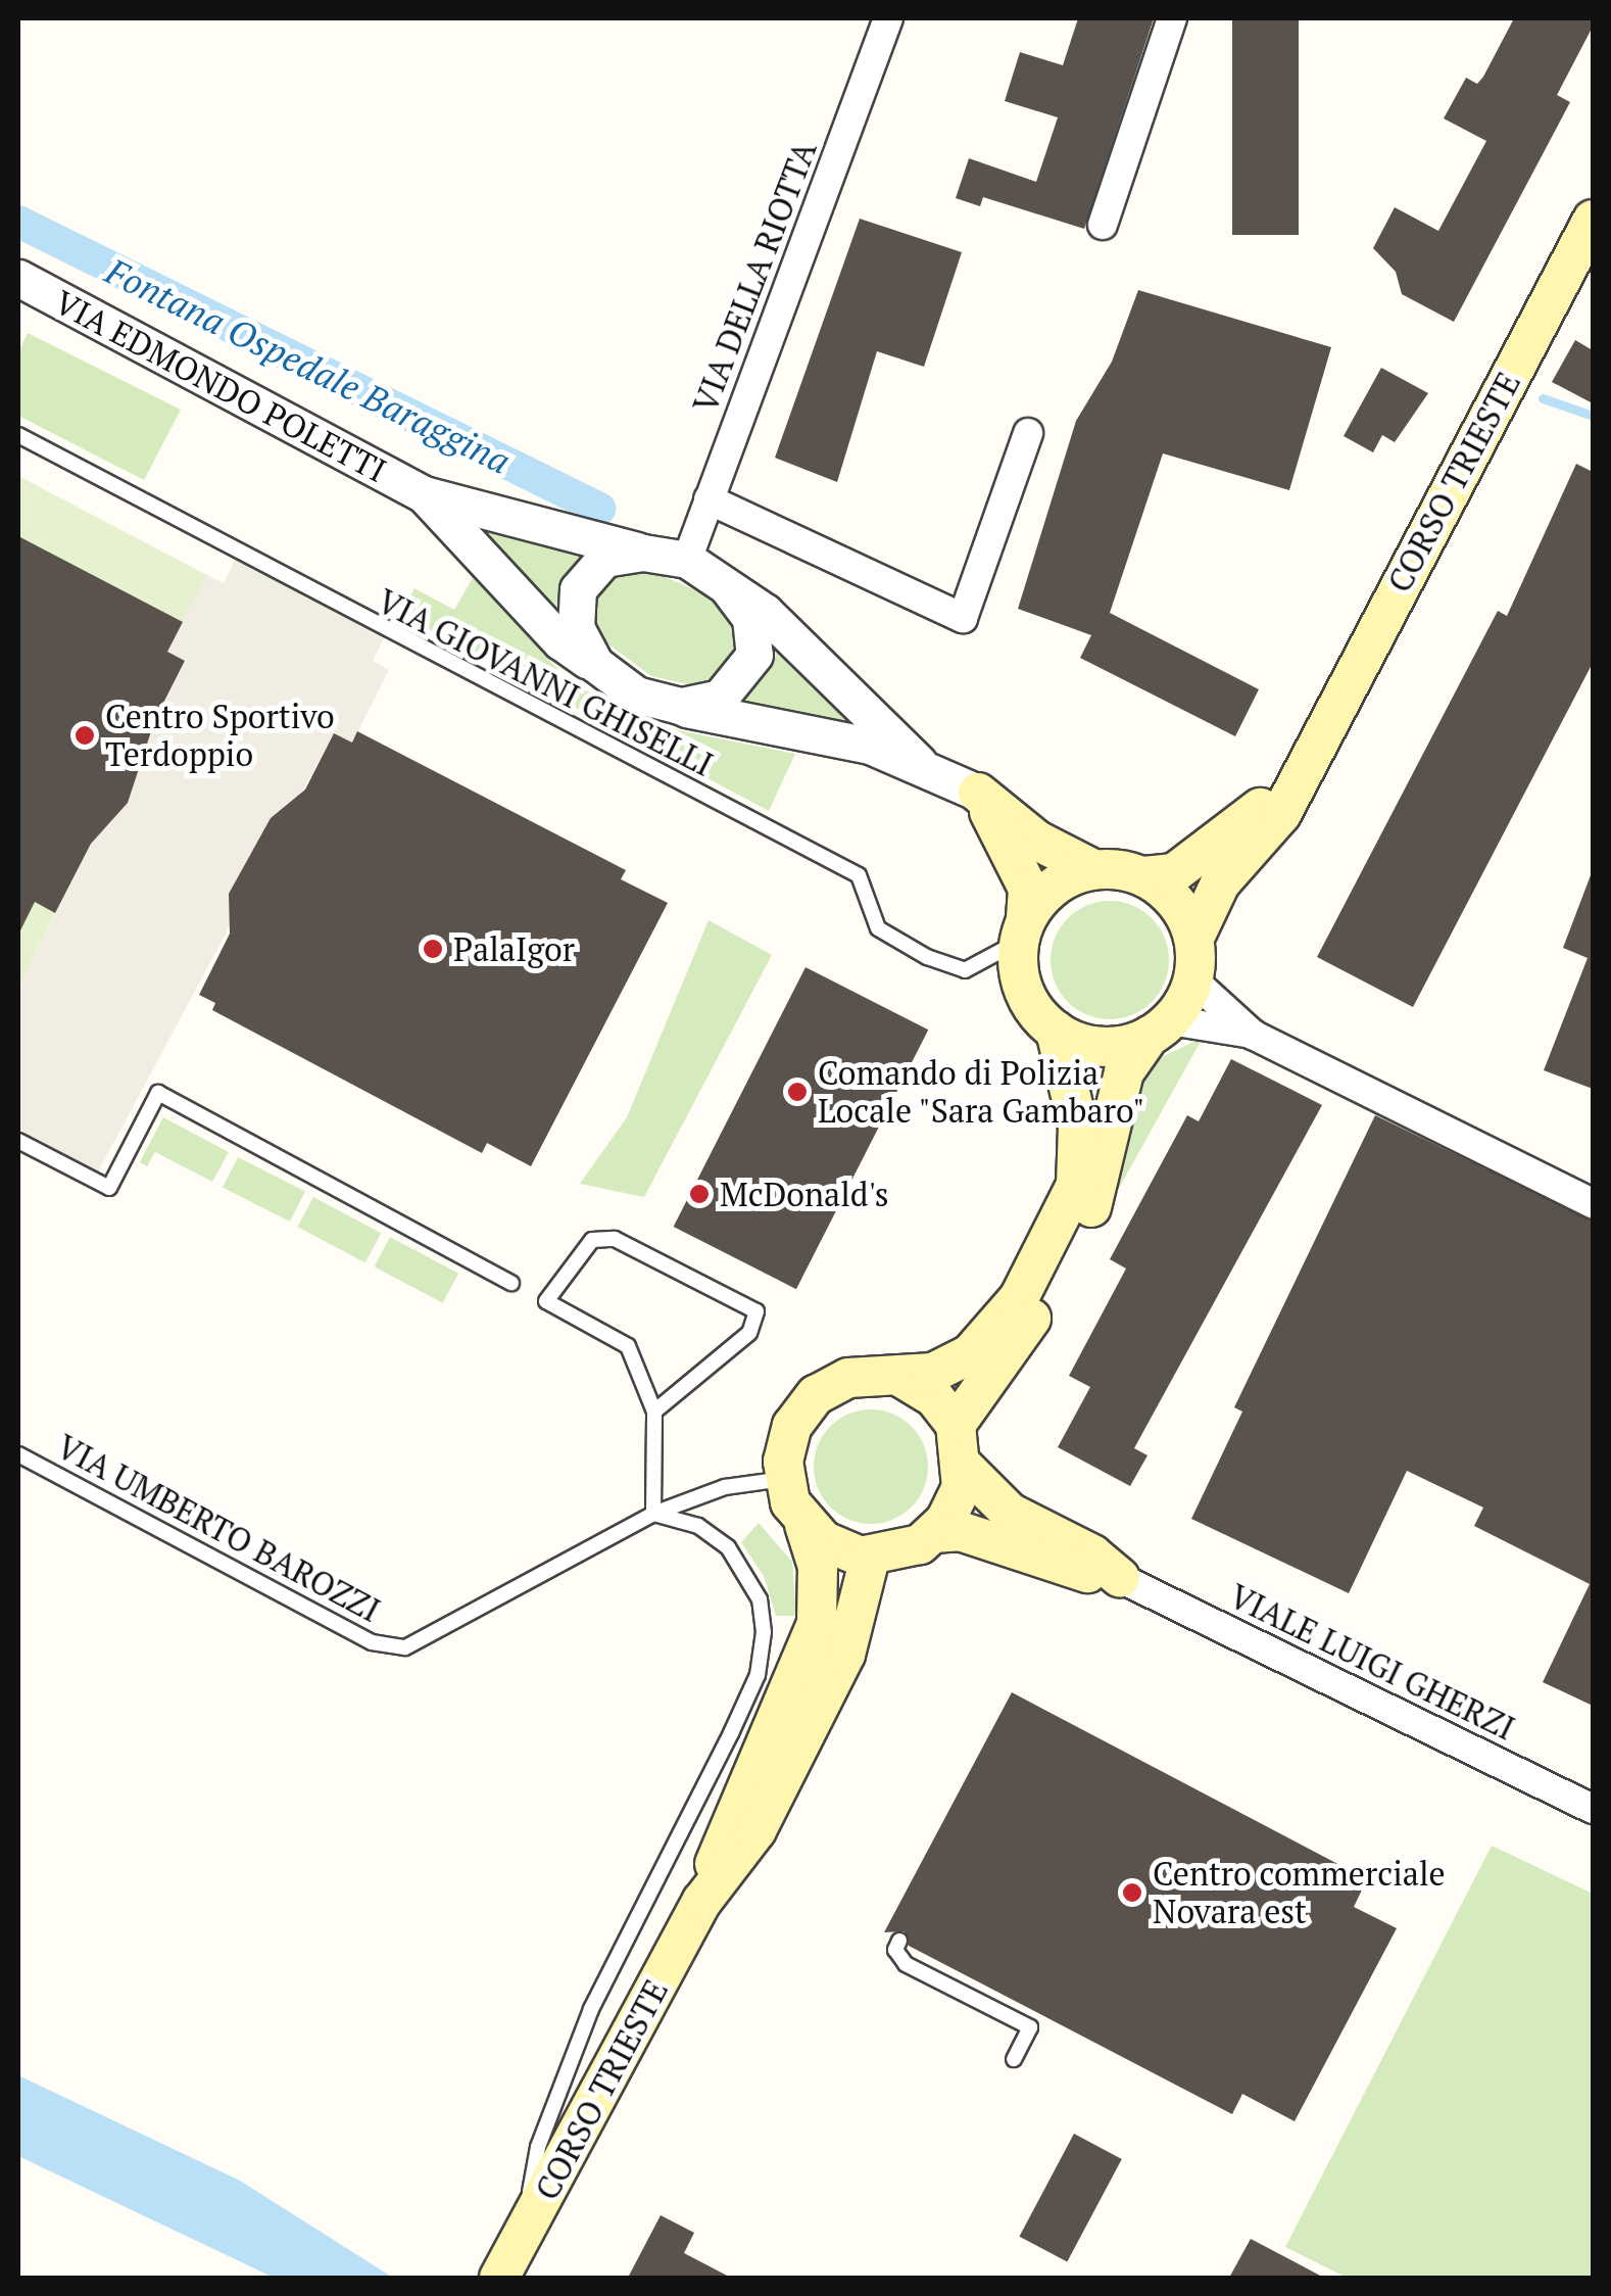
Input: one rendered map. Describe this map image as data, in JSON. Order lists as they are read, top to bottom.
{
  "streets": {
    "main road": ["CORSO TRIESTE"],
    "street": ["VIA DELLA RIOTTA", "VIA EDMONDO POLETTI", "VIALE LUIGI GHERZI"],
    "lane": ["VIA GIOVANNI GHISELLI", "VIA UMBERTO BAROZZI"]
  },
  "crossings": [
    ["VIA DELLA RIOTTA", "VIA EDMONDO POLETTI"],
    ["CORSO TRIESTE", "VIA GIOVANNI GHISELLI"],
    ["CORSO TRIESTE", "VIA UMBERTO BAROZZI"]
  ],
  "water": ["Fontana Ospedale Baraggina"],
  "places": [
    "Centro Sportivo Terdoppio",
    "PalaIgor",
    "Comando di Polizia Locale \"Sara Gambaro\"",
    "McDonald's",
    "Centro commerciale Novara est"
  ]
}
